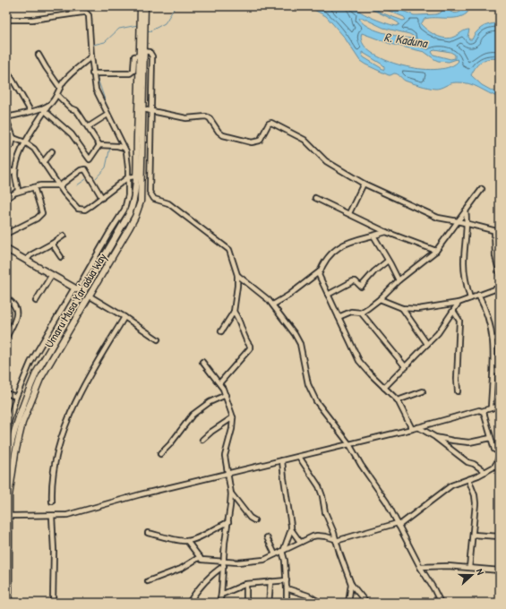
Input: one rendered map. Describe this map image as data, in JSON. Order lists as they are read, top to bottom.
{
  "streets": {
    "main road": ["Umaru Musa Yar'adua Way"]
  },
  "water": ["R. Kaduna"],
  "north": "right"
}
